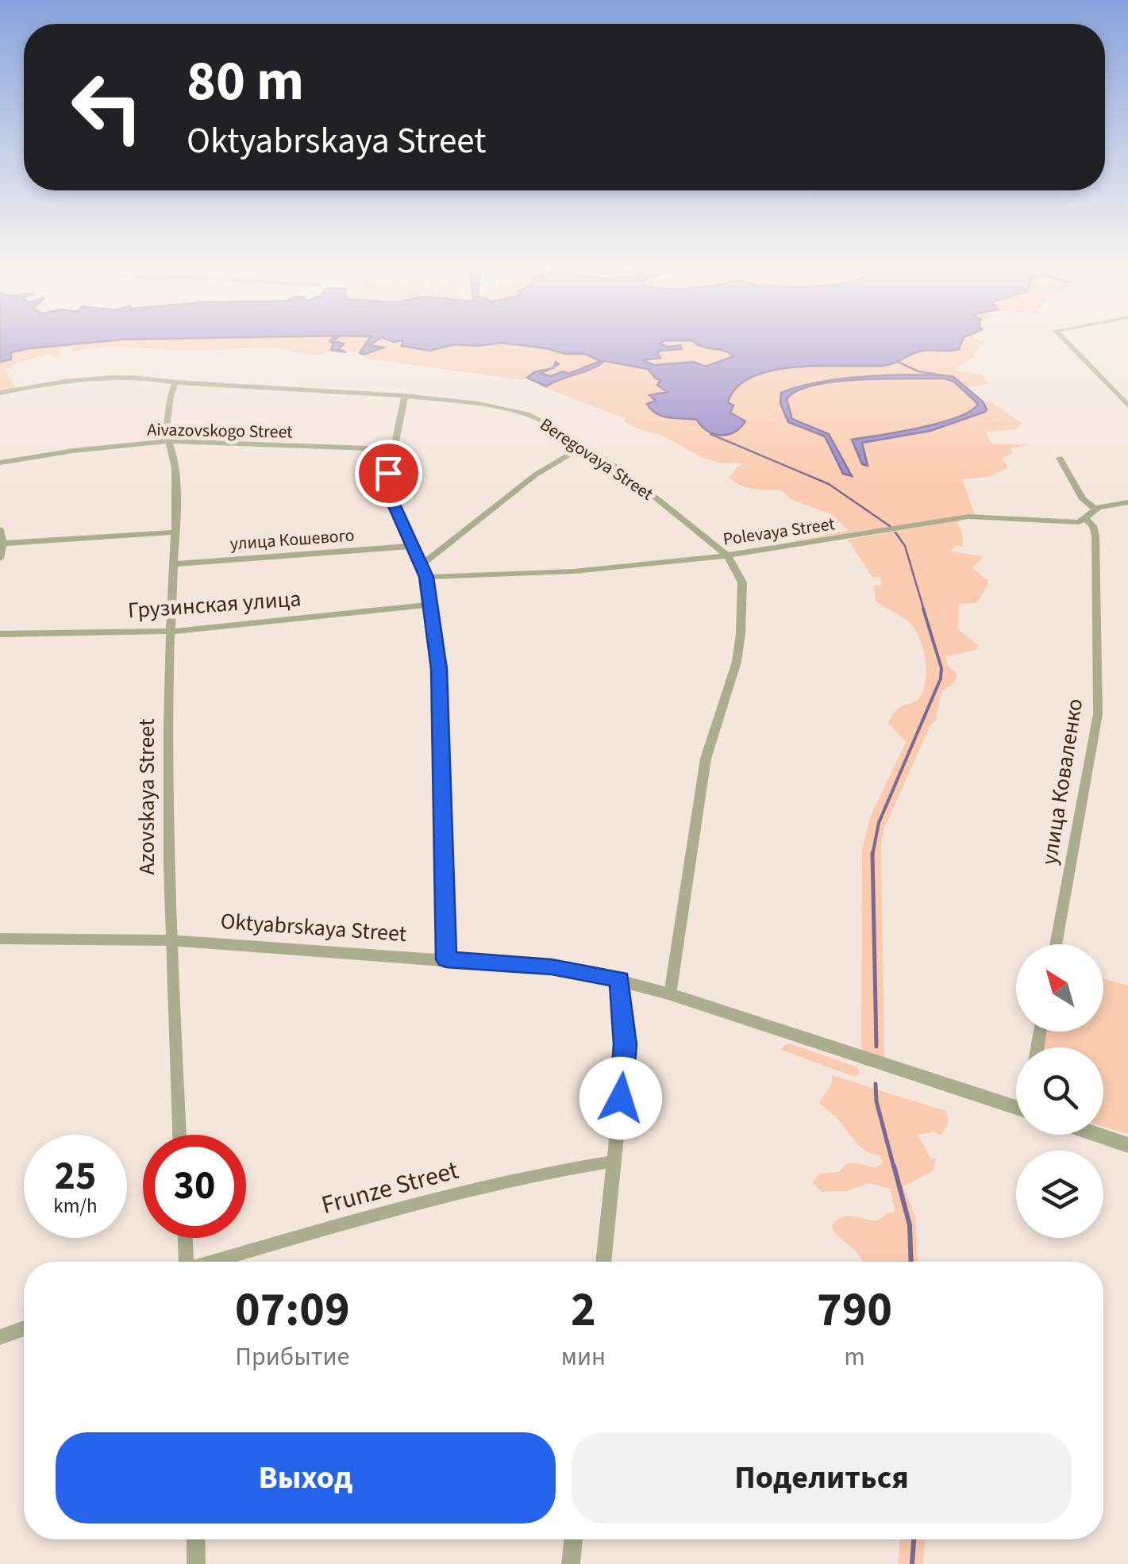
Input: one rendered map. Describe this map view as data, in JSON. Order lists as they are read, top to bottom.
{
  "streets": {
    "street": [
      "Aivazovskogo Street",
      "Beregovaya Street",
      "Polevaya Street",
      "улица Кошевого",
      "Грузинская улица",
      "улица Коваленко",
      "Azovskaya Street",
      "Oktyabrskaya Street",
      "Frunze Street"
    ]
  },
  "crossings": [
    ["Aivazovskogo Street", "Azovskaya Street"],
    ["Beregovaya Street", "Polevaya Street"],
    ["Beregovaya Street", "Azovskaya Street"],
    ["Beregovaya Street", "Oktyabrskaya Street"],
    ["Polevaya Street", "улица Коваленко"],
    ["улица Кошевого", "Azovskaya Street"],
    ["Грузинская улица", "Azovskaya Street"],
    ["Azovskaya Street", "Oktyabrskaya Street"]
  ],
  "north": "top left",
  "page": {
    "turn": ["80 m", "Oktyabrskaya Street"],
    "speed": "25 km/h",
    "limit": "30",
    "eta": [
      "07:09",
      "Прибытие",
      "2",
      "мин",
      "790",
      "m"
    ],
    "buttons": ["Выход", "Поделиться"]
  }
}
